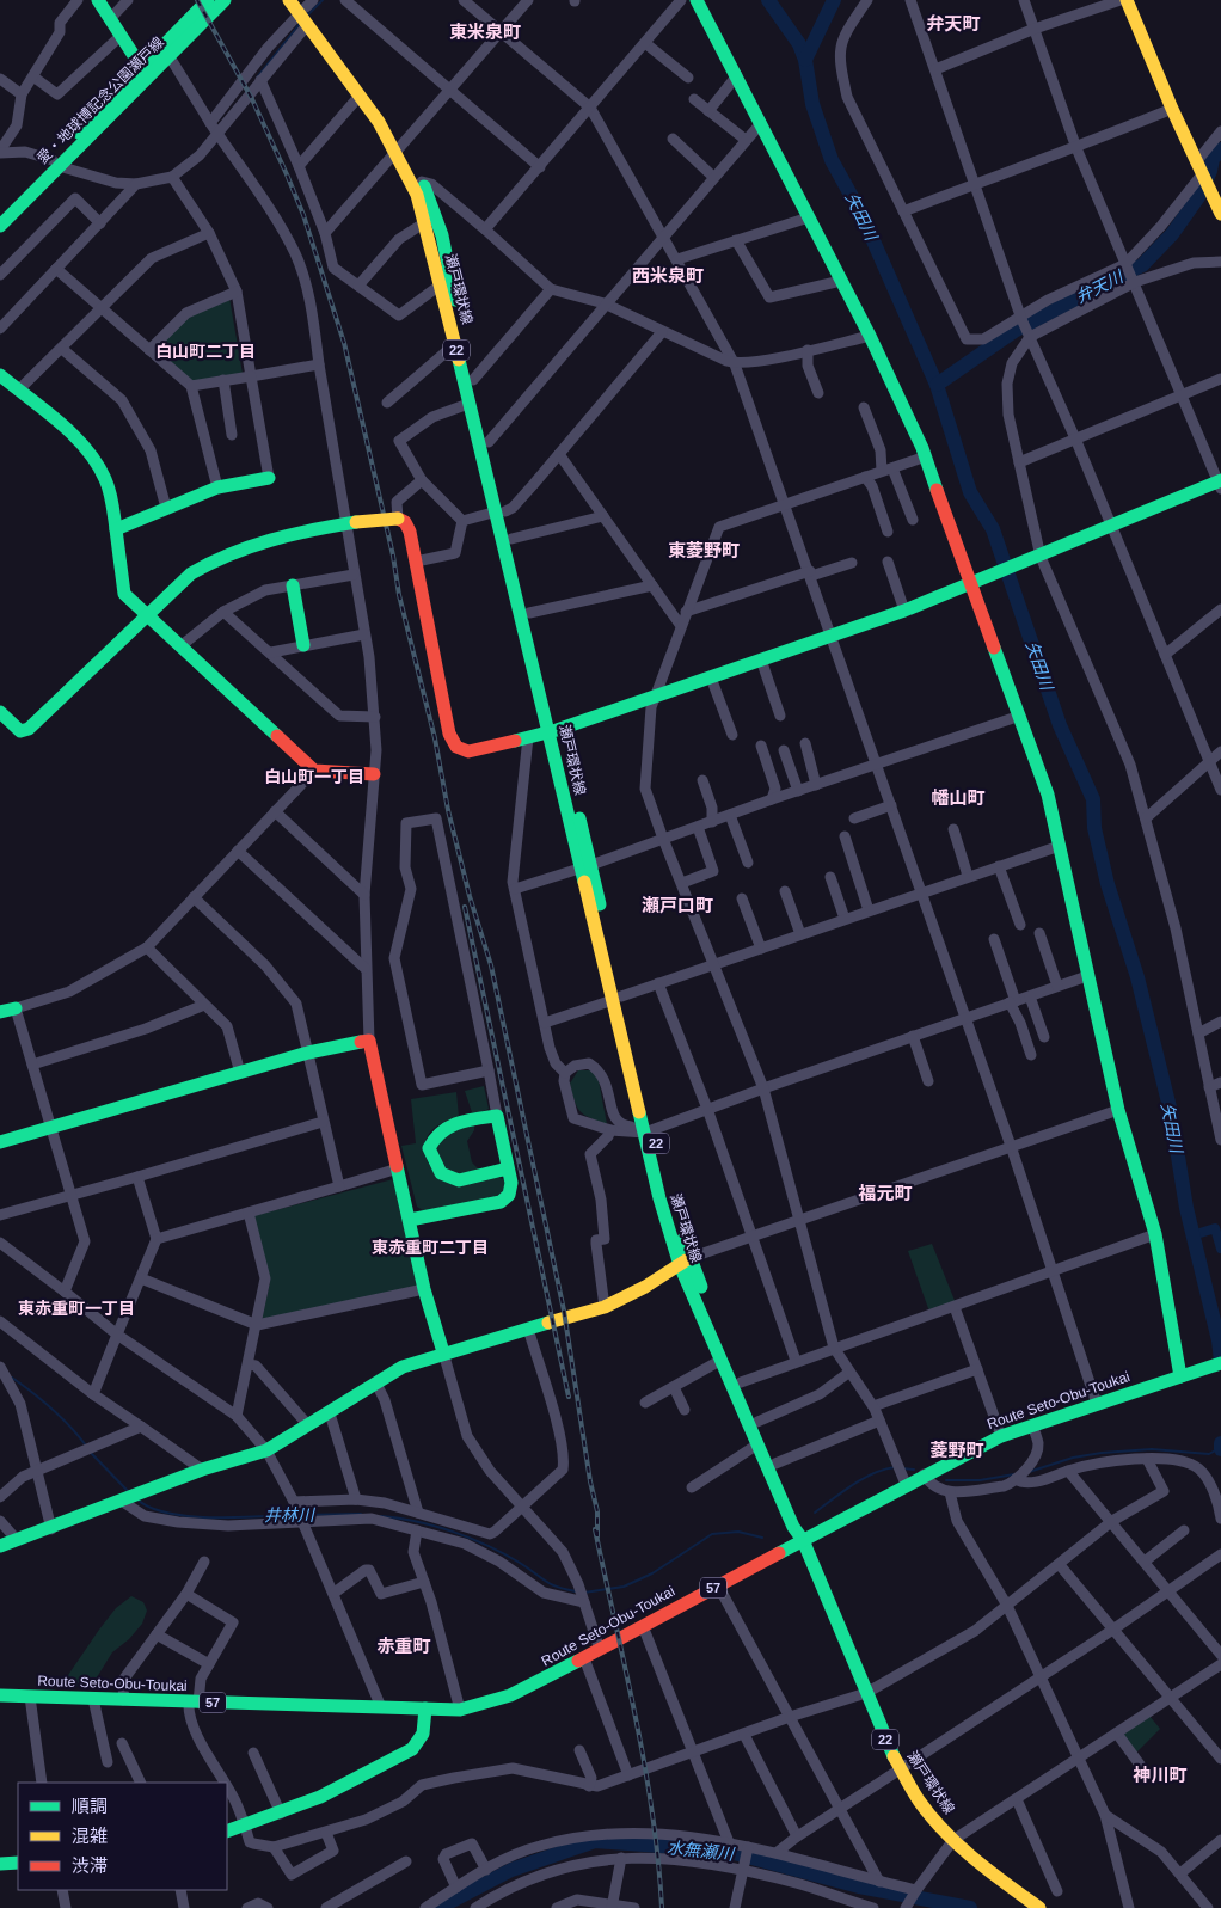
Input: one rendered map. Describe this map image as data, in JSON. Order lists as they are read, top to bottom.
{
  "streets": {
    "street": [
      "愛・地球博記念公園瀬戸線",
      "瀬戸環状線",
      "22",
      "Route Seto-Obu-Toukai",
      "57"
    ]
  },
  "crossings": [
    ["瀬戸環状線", "Route Seto-Obu-Toukai"]
  ],
  "districts": [
    "弁天町",
    "東米泉町",
    "西米泉町",
    "白山町二丁目",
    "東菱野町",
    "白山町一丁目",
    "幡山町",
    "瀬戸口町",
    "福元町",
    "東赤重町二丁目",
    "東赤重町一丁目",
    "菱野町",
    "赤重町",
    "神川町"
  ],
  "water": [
    "矢田川",
    "弁天川",
    "井林川",
    "水無瀬川"
  ],
  "legend": ["順調", "混雑", "渋滞"]
}
